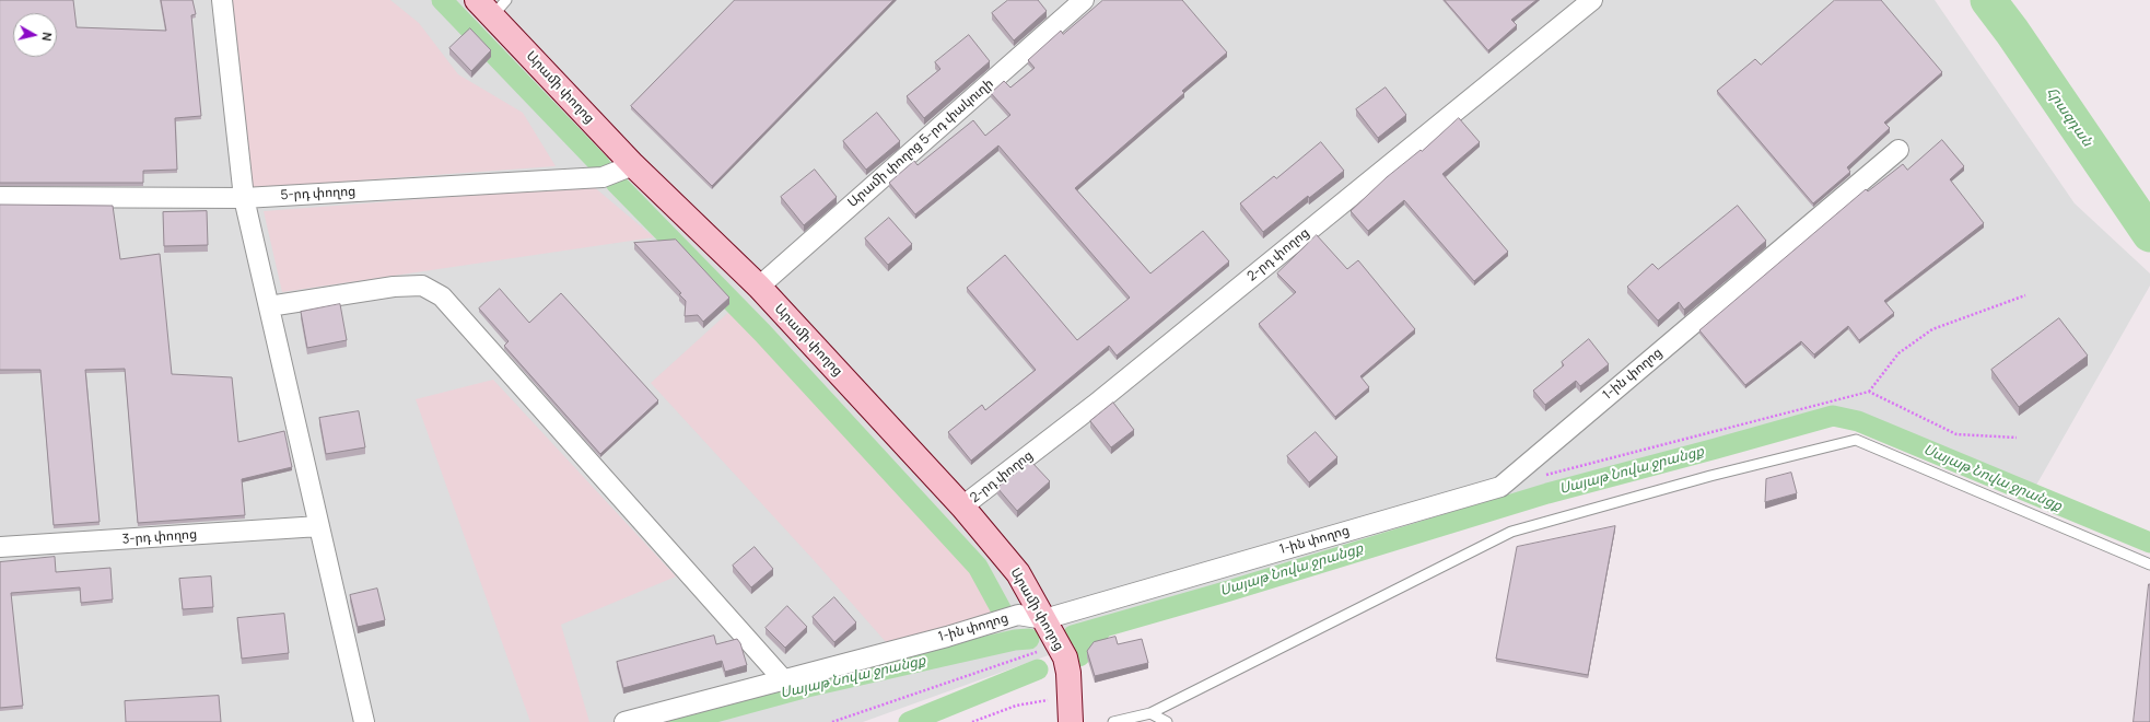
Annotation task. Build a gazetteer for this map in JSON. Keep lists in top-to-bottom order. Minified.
{"streets":{"main road":["Արամի փողոց"],"street":["Արամի փողոց 5-րդ փակուղի","5-րդ փողոց","2-րդ փողոց","1-ին փողոց","3-րդ փողոց"]},"crossings":[["Արամի փողոց","Արամի փողոց 5-րդ փակուղի"],["Արամի փողոց","5-րդ փողոց"],["Արամի փողոց","2-րդ փողոց"],["Արամի փողոց","1-ին փողոց"]],"water":["Հրազդան","Սայաթ Նովա ջրանցք"],"north":"right"}
